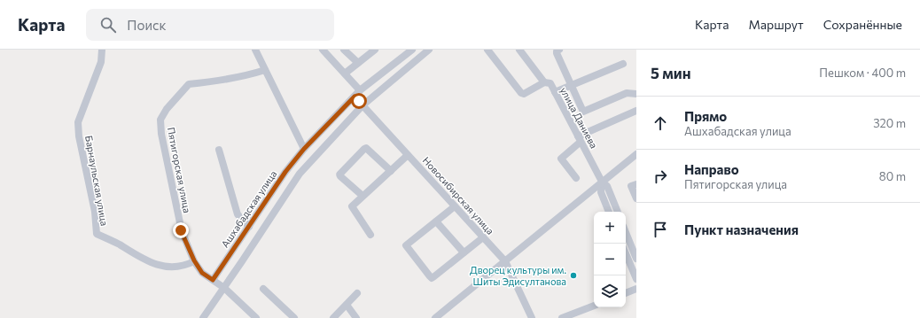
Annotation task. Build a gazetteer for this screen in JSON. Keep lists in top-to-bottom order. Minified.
{"streets":{"street":["улица Даниева","Пятигорская улица","Барнаульская улица","Новосибирская улица","Ашхабадская улица"]},"crossings":[["Пятигорская улица","Барнаульская улица"],["Пятигорская улица","Ашхабадская улица"],["Новосибирская улица","Ашхабадская улица"]],"places":["Дворец культуры им. Шиты Эдисултанова"],"page":{"header":"Карта","search":"Поиск","nav":["Карта","Маршрут","Сохранённые"],"heading":["5 мин","Пешком · 400 m"],"list":[["Прямо","Ашхабадская улица","320 m"],["Направо","Пятигорская улица","80 m"],"Пункт назначения"],"map_buttons":["+","−"]}}
